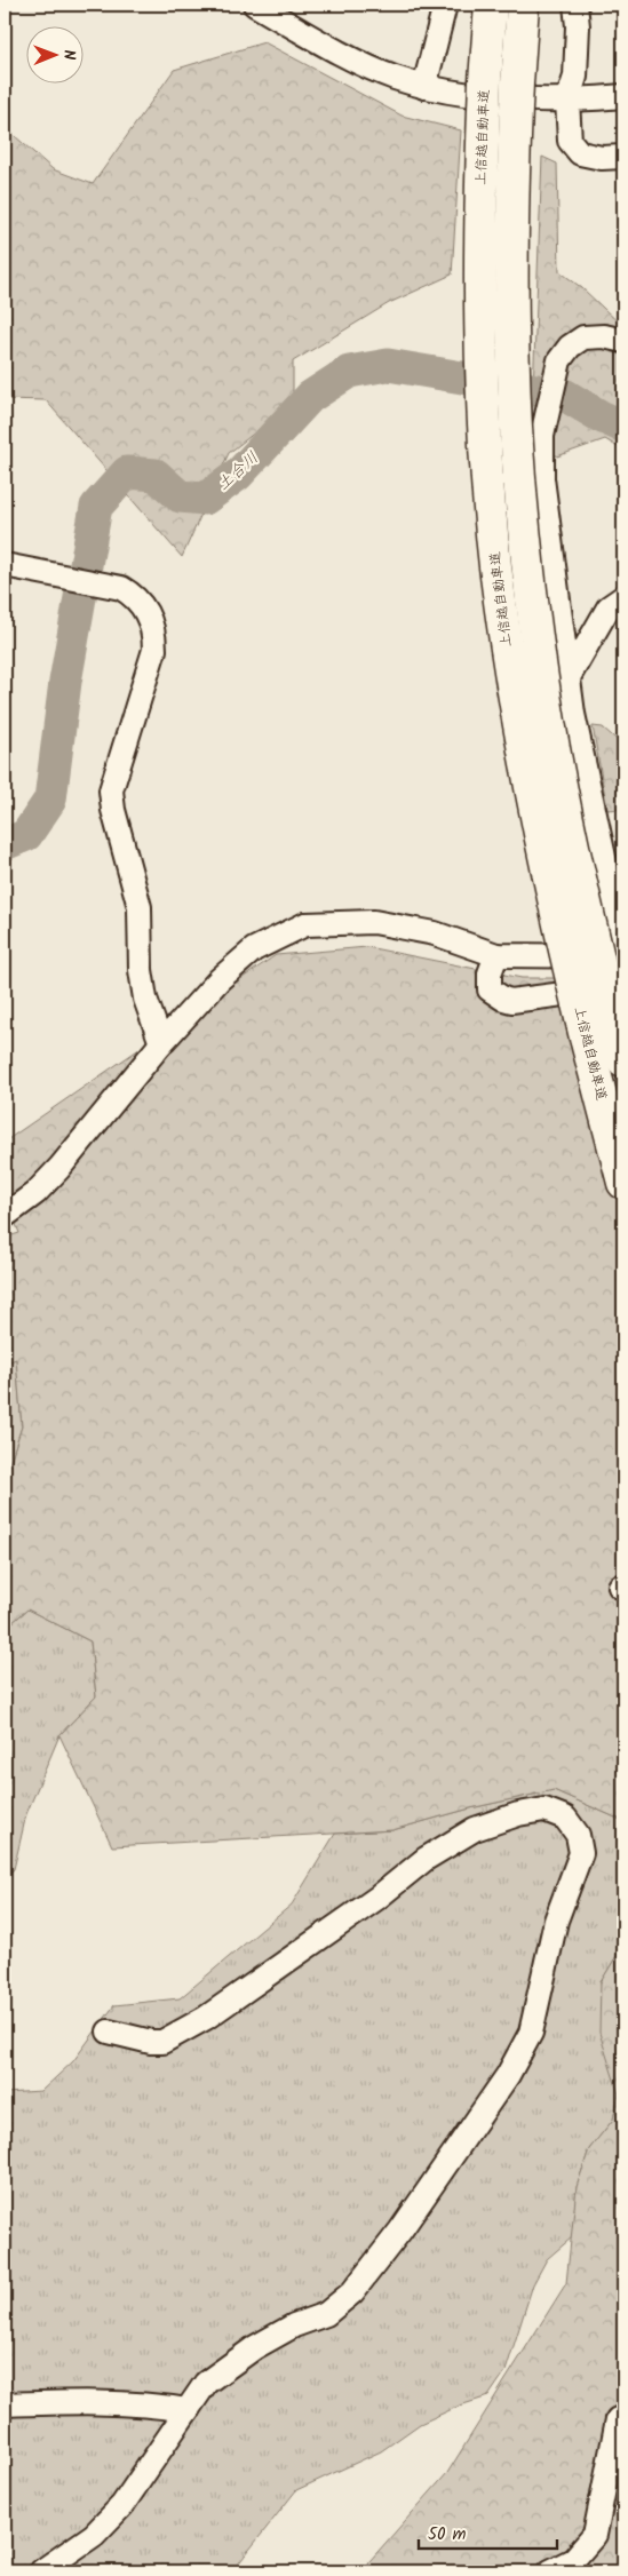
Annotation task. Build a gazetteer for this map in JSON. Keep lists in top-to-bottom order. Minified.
{"streets":{"highway":["上信越自動車道"]},"water":["土合川"],"scale_bar":"50 m","north":"right"}
